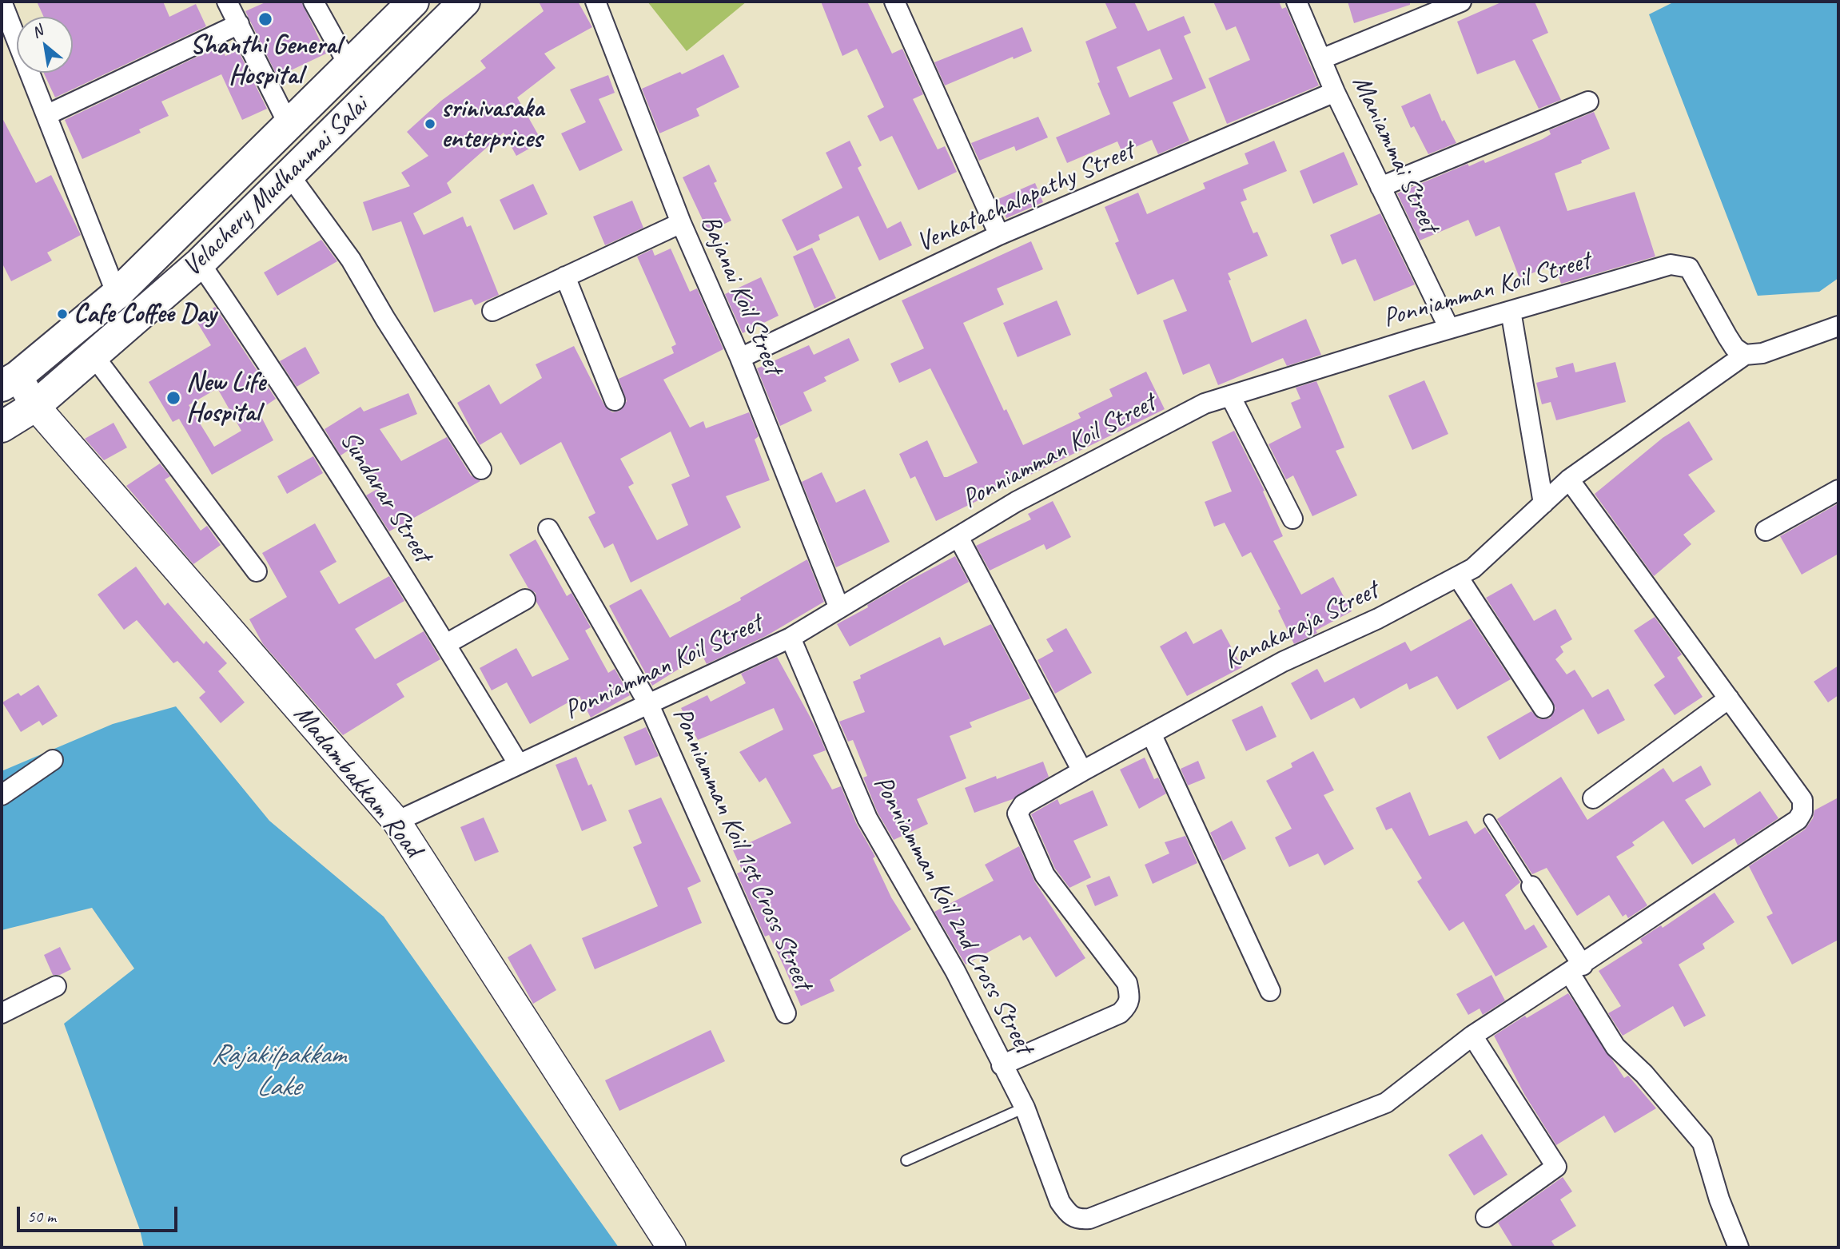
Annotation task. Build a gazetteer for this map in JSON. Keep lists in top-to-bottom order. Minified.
{"streets":{"main road":["Velachery Mudhanmai Salai"],"street":["Maniammai Street","Venkatachalapathy Street","Ponniamman Koil Street","Bajanai Koil Street","Sundarar Street","Kanakaraja Street","Madambakkam Road","Ponniamman Koil 1st Cross Street","Ponniamman Koil 2nd Cross Street"]},"crossings":[["Maniammai Street","Venkatachalapathy Street"],["Maniammai Street","Ponniamman Koil Street"],["Velachery Mudhanmai Salai","Sundarar Street"],["Velachery Mudhanmai Salai","Madambakkam Road"],["Venkatachalapathy Street","Bajanai Koil Street"],["Ponniamman Koil Street","Bajanai Koil Street"],["Ponniamman Koil Street","Sundarar Street"],["Ponniamman Koil Street","Kanakaraja Street"],["Ponniamman Koil Street","Madambakkam Road"],["Ponniamman Koil Street","Ponniamman Koil 1st Cross Street"],["Ponniamman Koil Street","Ponniamman Koil 2nd Cross Street"],["Kanakaraja Street","Ponniamman Koil 2nd Cross Street"]],"water":["Rajakilpakkam Lake"],"places":["Shanthi General Hospital","srinivasaka enterprices","Cafe Coffee Day","New Life Hospital"],"scale_bar":"50 m","north":"top left"}
